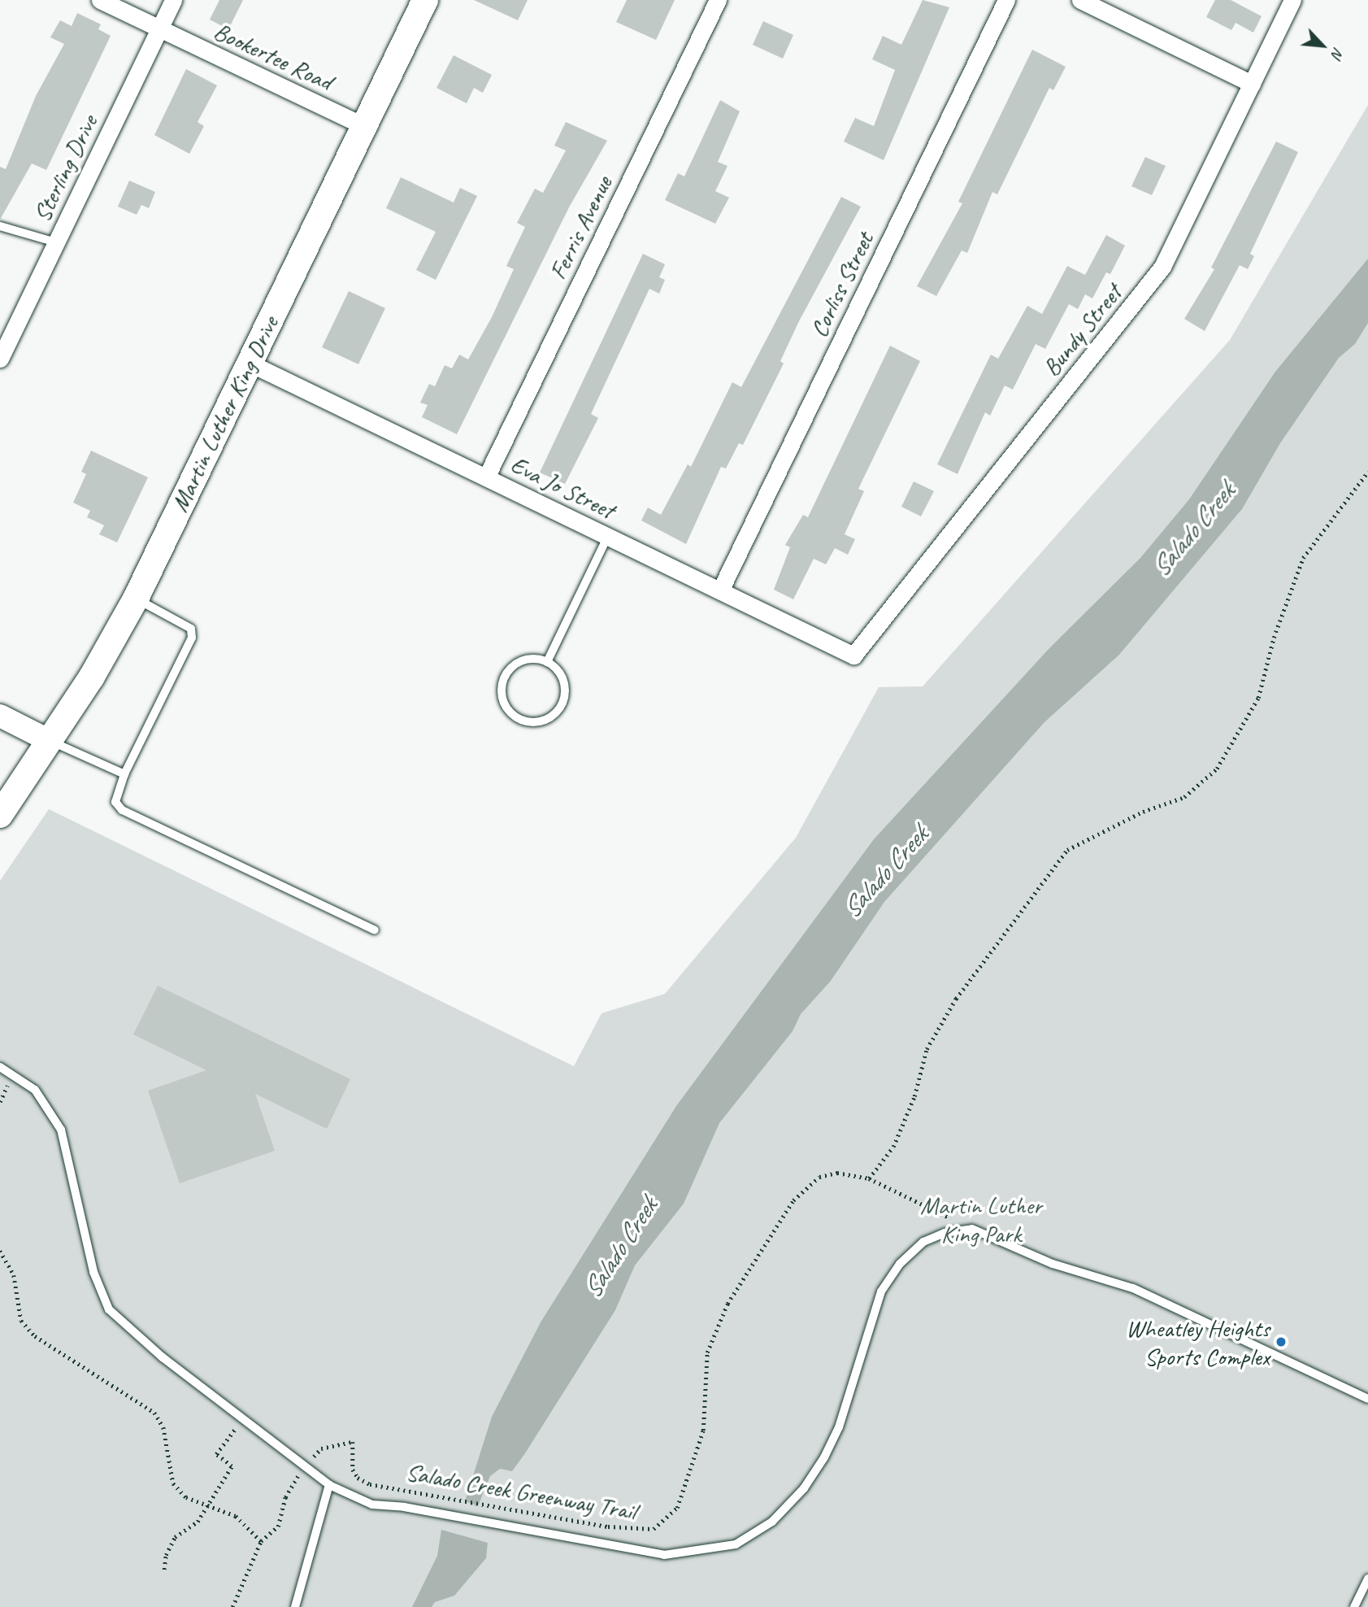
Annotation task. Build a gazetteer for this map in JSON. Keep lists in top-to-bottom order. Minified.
{"streets":{"main road":["Martin Luther King Drive"],"street":["Bookertee Road","Sterling Drive","Ferris Avenue","Corliss Street","Bundy Street","Eva Jo Street"],"path":["Salado Creek Greenway Trail"]},"crossings":[["Bookertee Road","Sterling Drive"],["Bookertee Road","Martin Luther King Drive"],["Ferris Avenue","Eva Jo Street"],["Corliss Street","Eva Jo Street"],["Bundy Street","Eva Jo Street"],["Martin Luther King Drive","Eva Jo Street"]],"water":["Salado Creek"],"parks":["Martin Luther King Park"],"places":["Wheatley Heights Sports Complex"],"north":"bottom right"}
